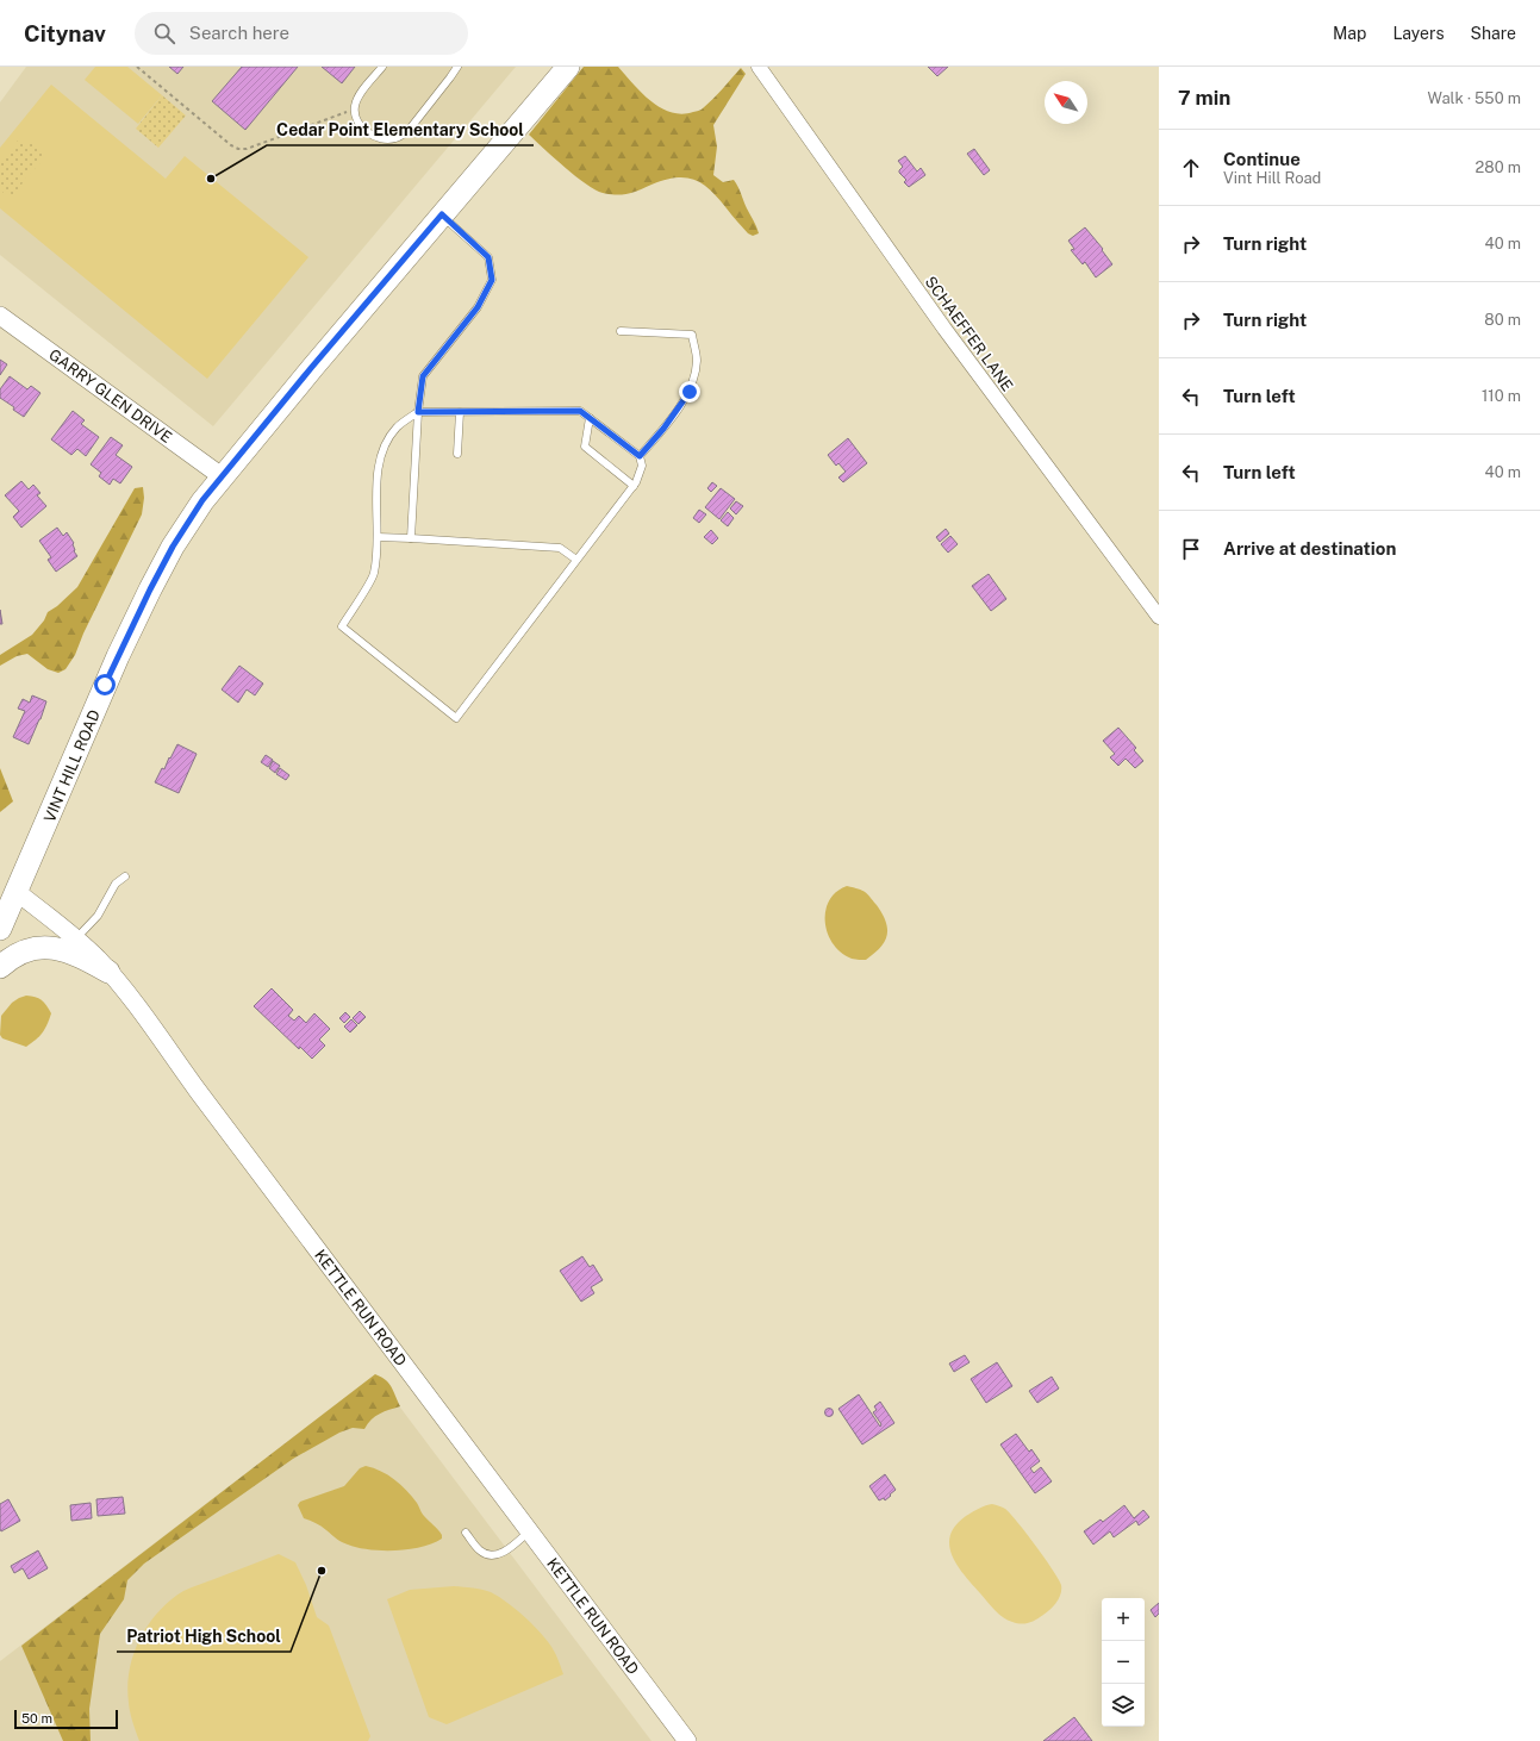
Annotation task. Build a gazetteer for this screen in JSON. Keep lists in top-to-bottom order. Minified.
{"streets":{"main road":["VINT HILL ROAD"],"street":["SCHAEFFER LANE","GARRY GLEN DRIVE","KETTLE RUN ROAD"]},"crossings":[["GARRY GLEN DRIVE","VINT HILL ROAD"],["VINT HILL ROAD","KETTLE RUN ROAD"]],"places":["Cedar Point Elementary School","Patriot High School"],"scale_bar":"50 m","north":"top left","page":{"header":"Citynav","search":"Search here","nav":["Map","Layers","Share"],"heading":["7 min","Walk · 550 m"],"list":[["Continue","Vint Hill Road","280 m"],["Turn right","40 m"],["Turn right","80 m"],["Turn left","110 m"],["Turn left","40 m"],"Arrive at destination"],"map_buttons":["+","−"],"scale":"50 m"}}
